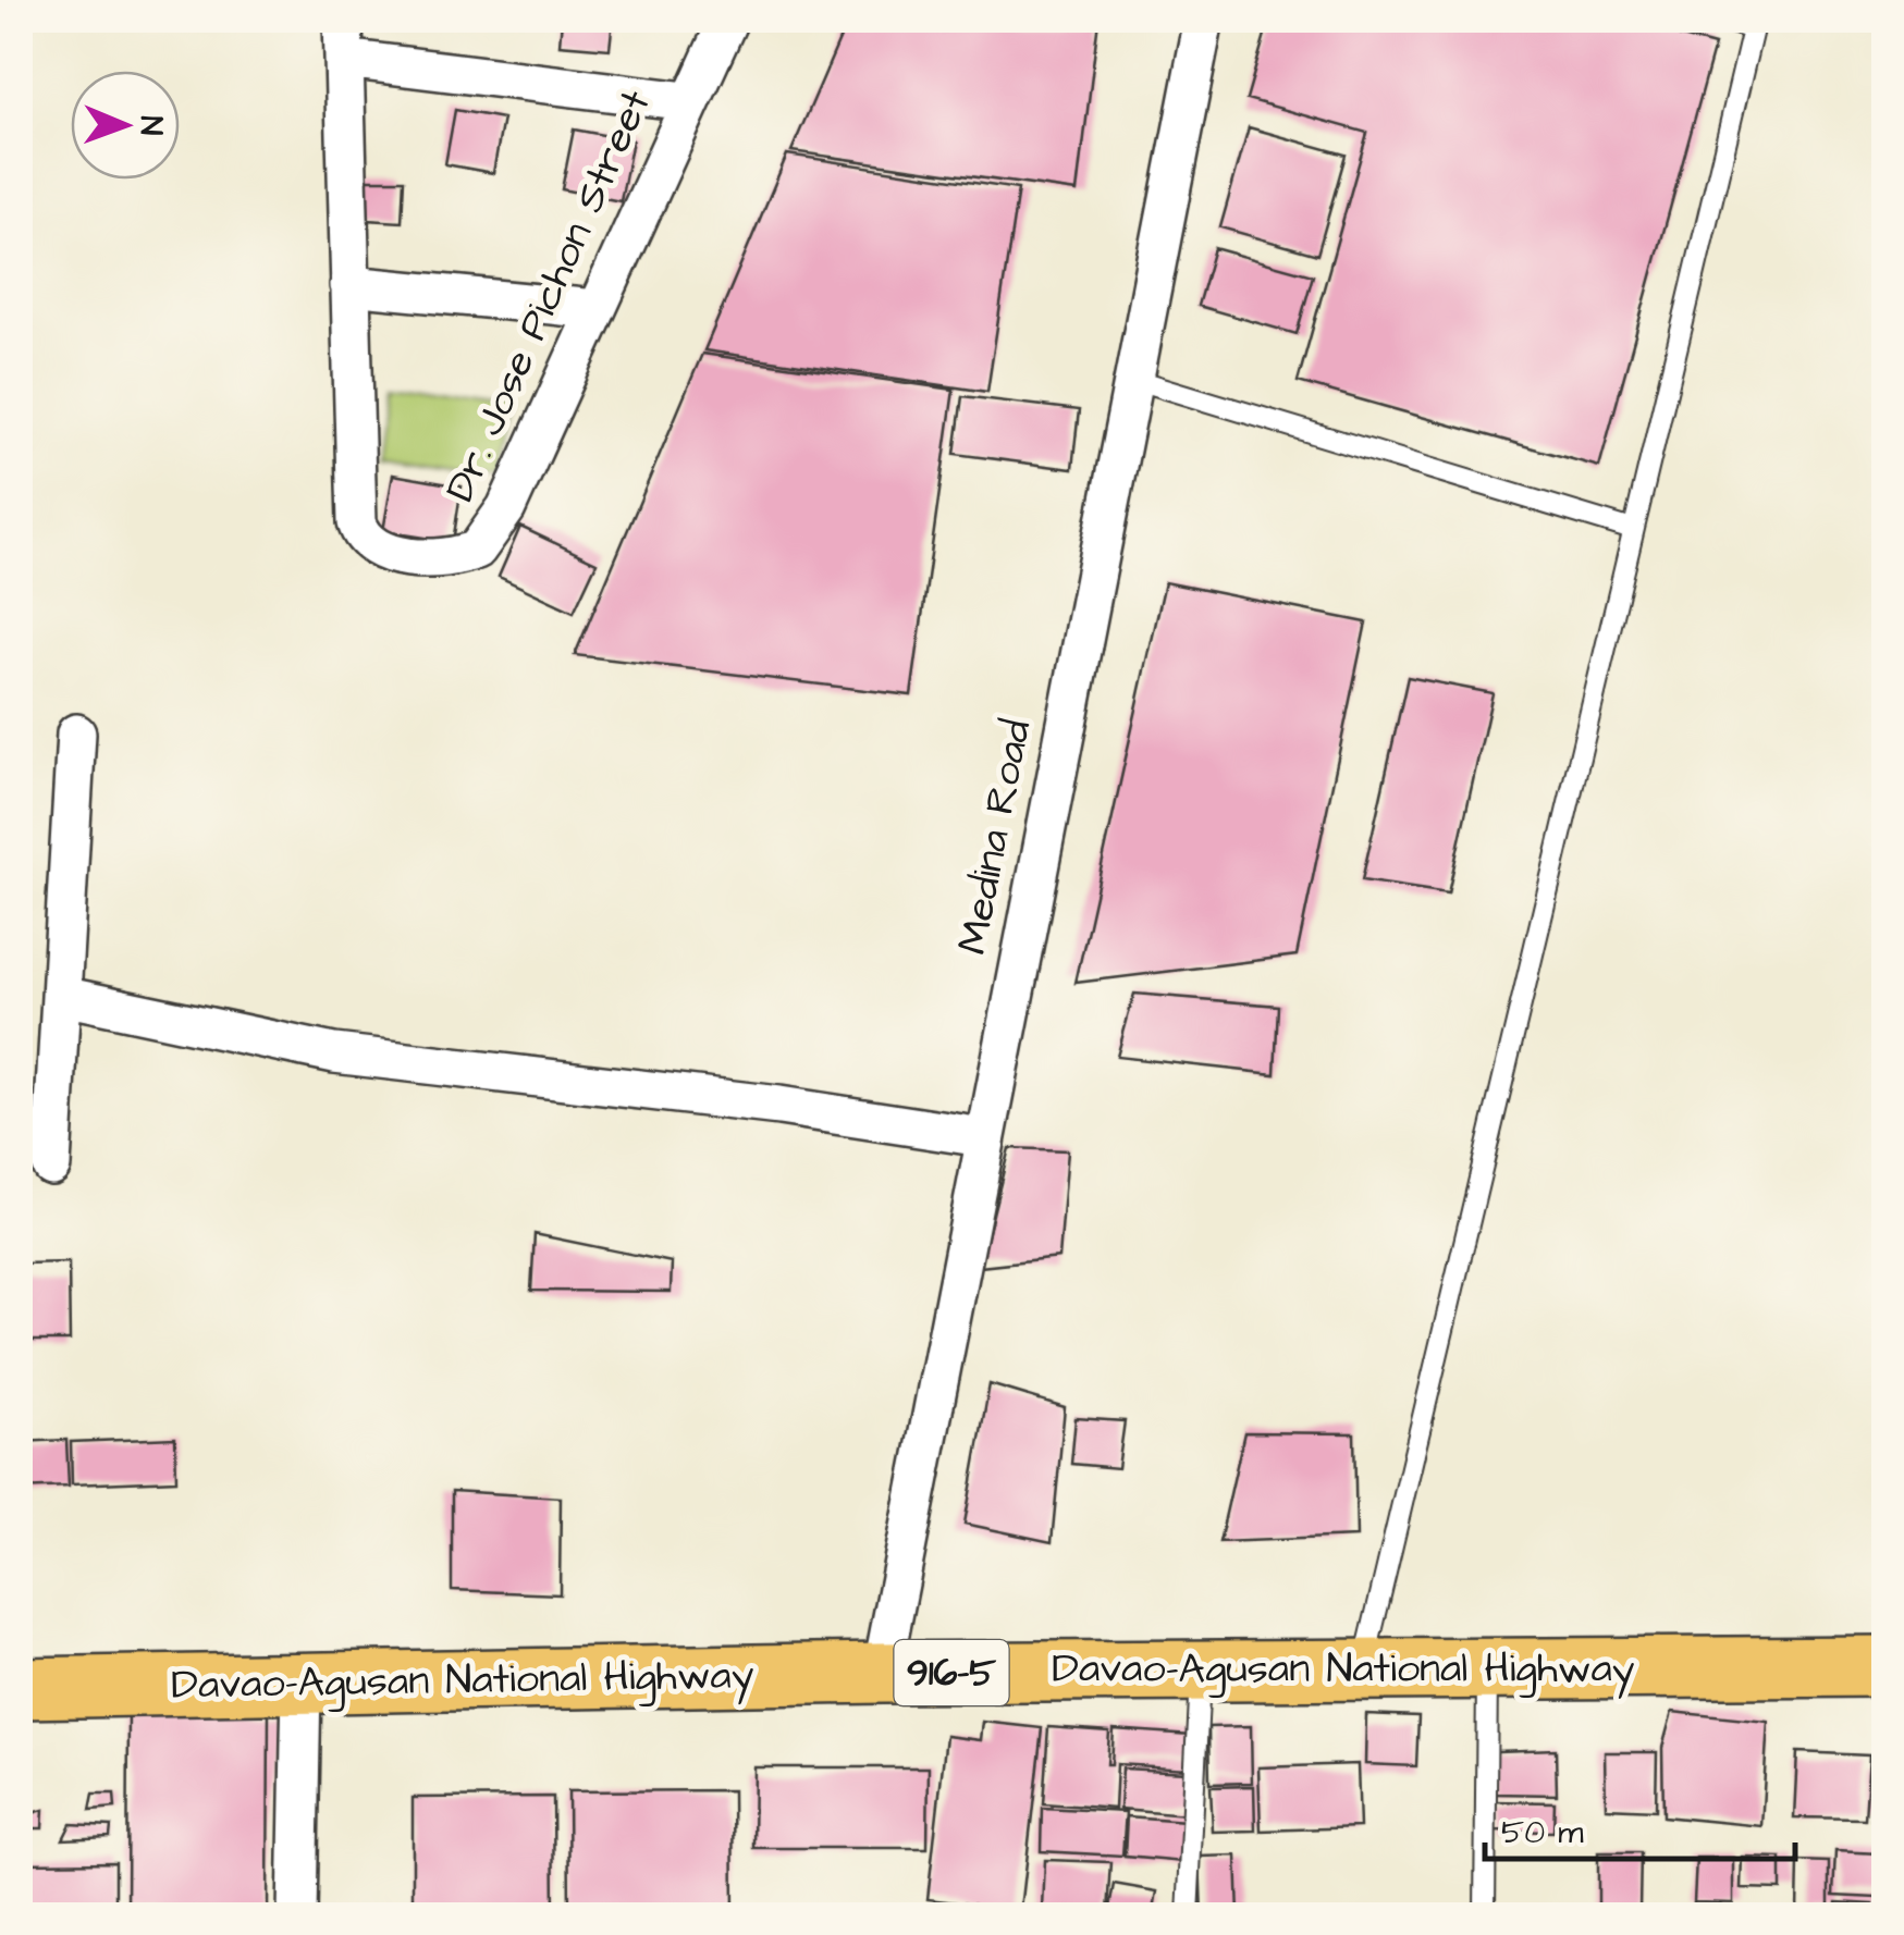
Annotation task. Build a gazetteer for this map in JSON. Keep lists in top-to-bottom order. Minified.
{"streets":{"main road":["Davao-Agusan National Highway","916-5"],"street":["Dr. Jose Pichon Street","Medina Road"]},"crossings":[["Medina Road","Davao-Agusan National Highway"]],"scale_bar":"50 m","north":"right"}
